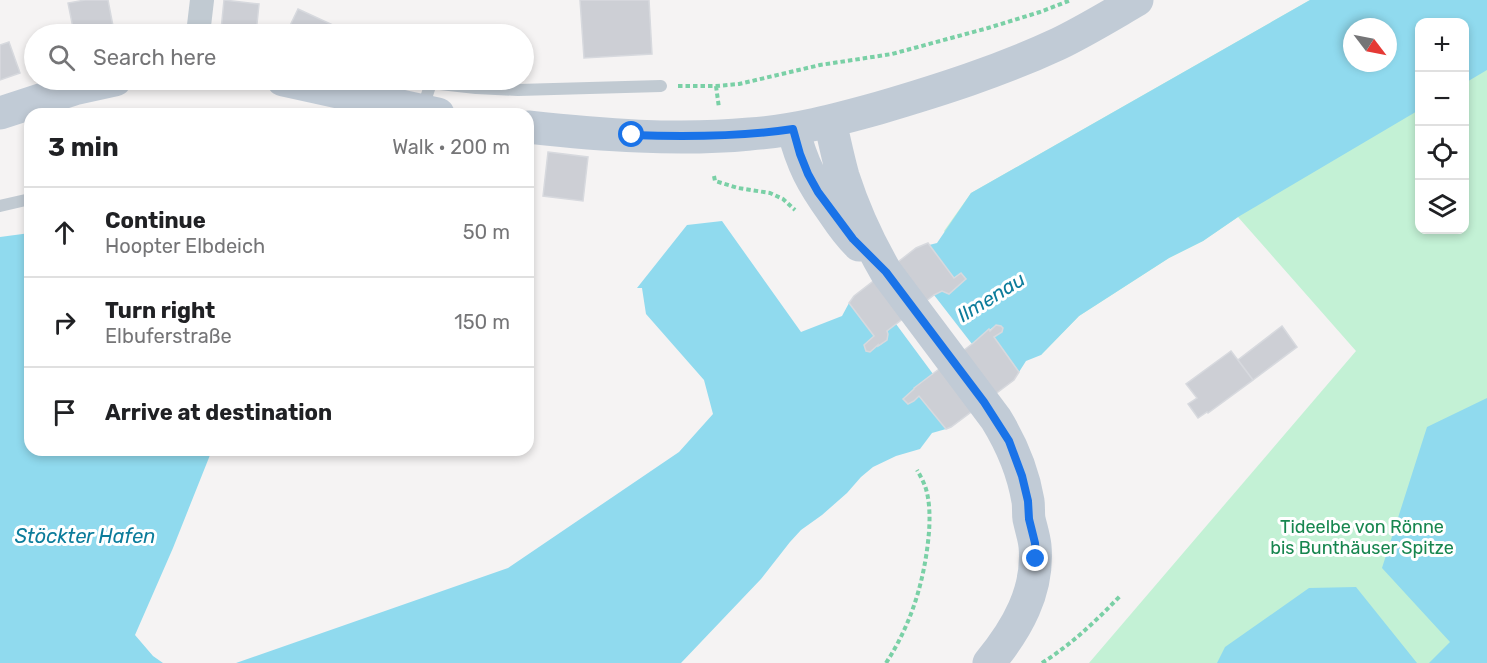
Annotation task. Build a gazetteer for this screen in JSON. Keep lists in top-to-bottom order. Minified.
{"water":["Ilmenau","Stöckter Hafen"],"parks":["Tideelbe von Rönne bis Bunthäuser Spitze"],"north":"bottom right","page":{"map_buttons":["+","−"],"search":"Search here","heading":["3 min","Walk · 200 m"],"list":[["Continue","Hoopter Elbdeich","50 m"],["Turn right","Elbuferstraße","150 m"],"Arrive at destination"]}}
